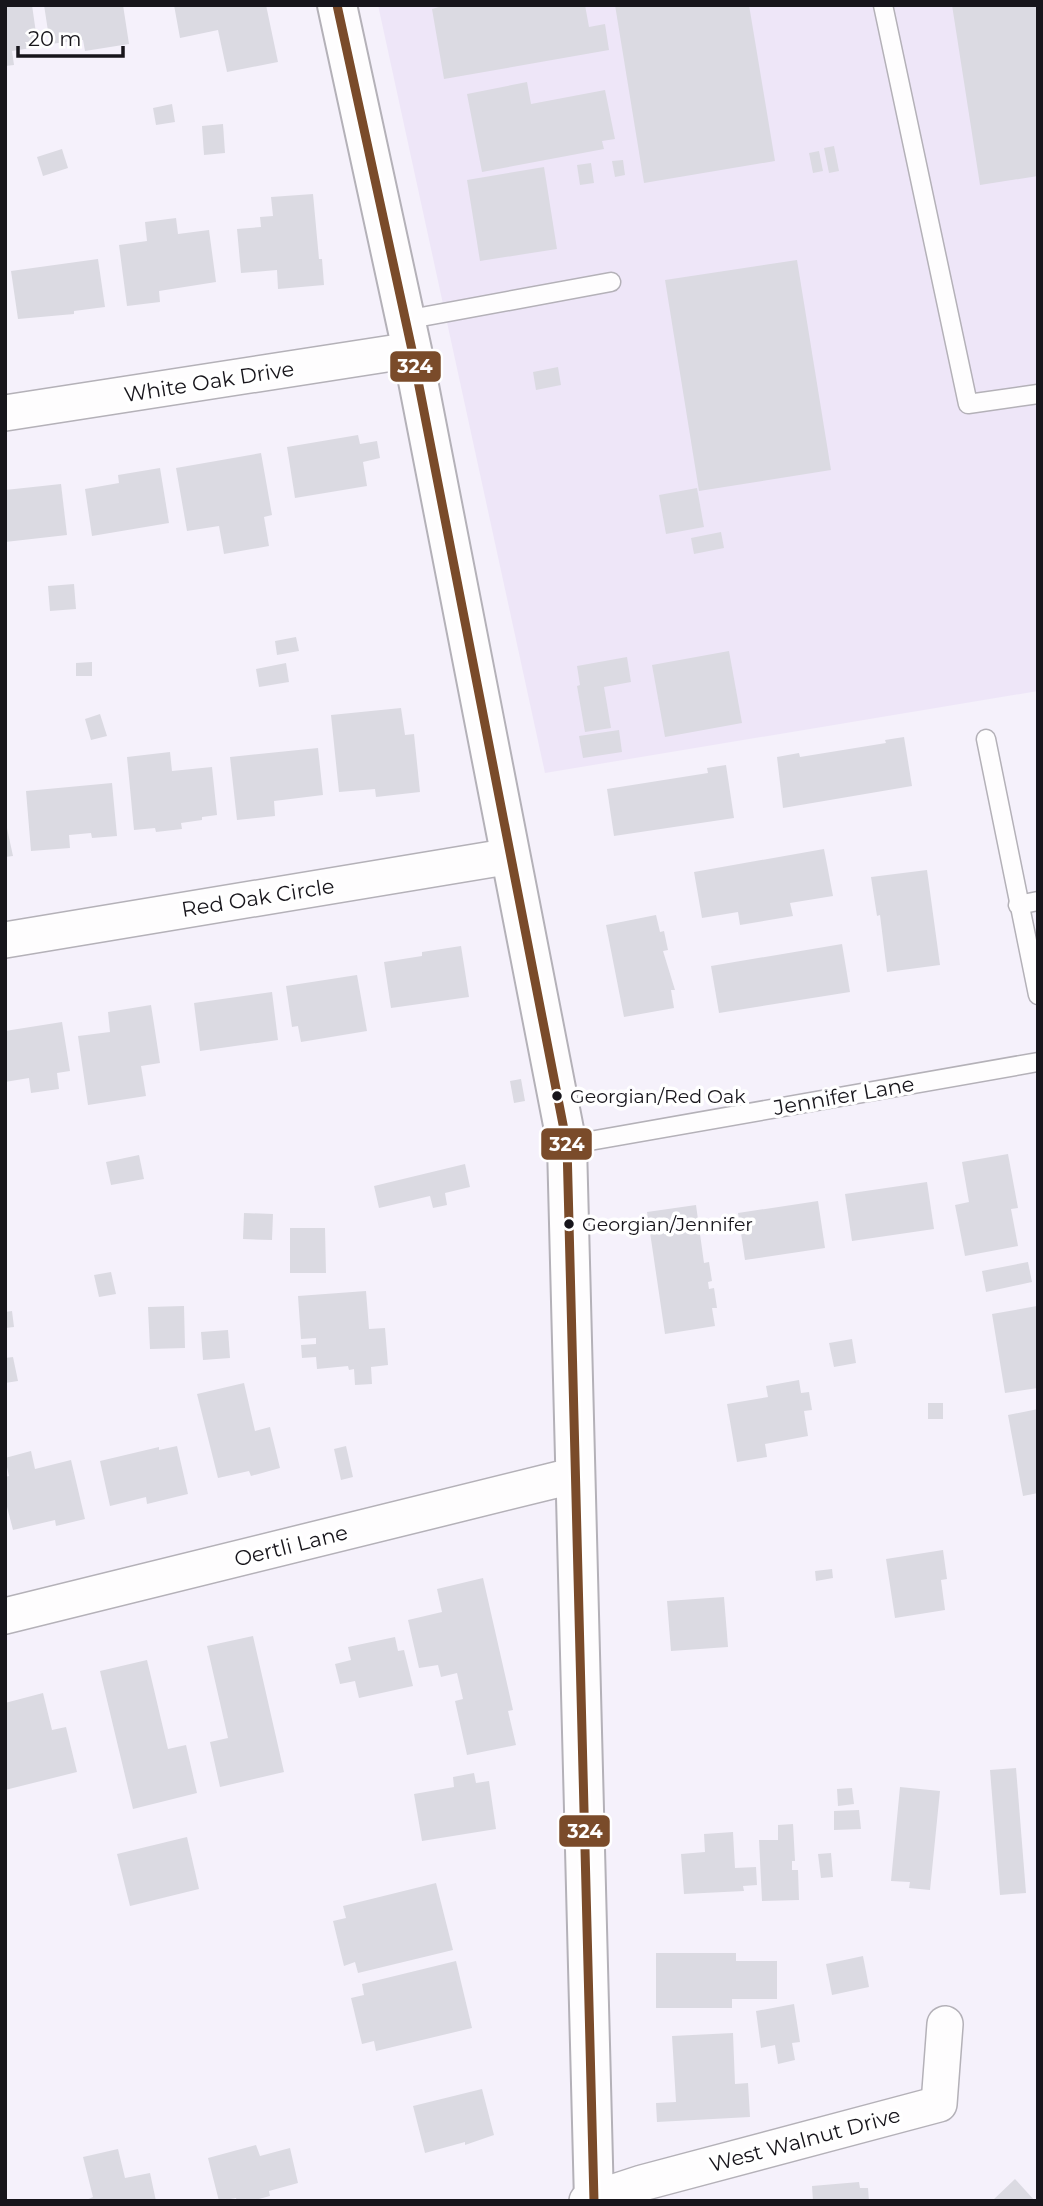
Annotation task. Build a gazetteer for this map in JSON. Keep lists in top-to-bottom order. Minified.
{"streets":{"street":["White Oak Drive","Red Oak Circle","Oertli Lane","West Walnut Drive"],"lane":["Jennifer Lane"]},"places":["Georgian/Red Oak","Georgian/Jennifer"],"lines":["transit line 324"],"scale_bar":"20 m"}
